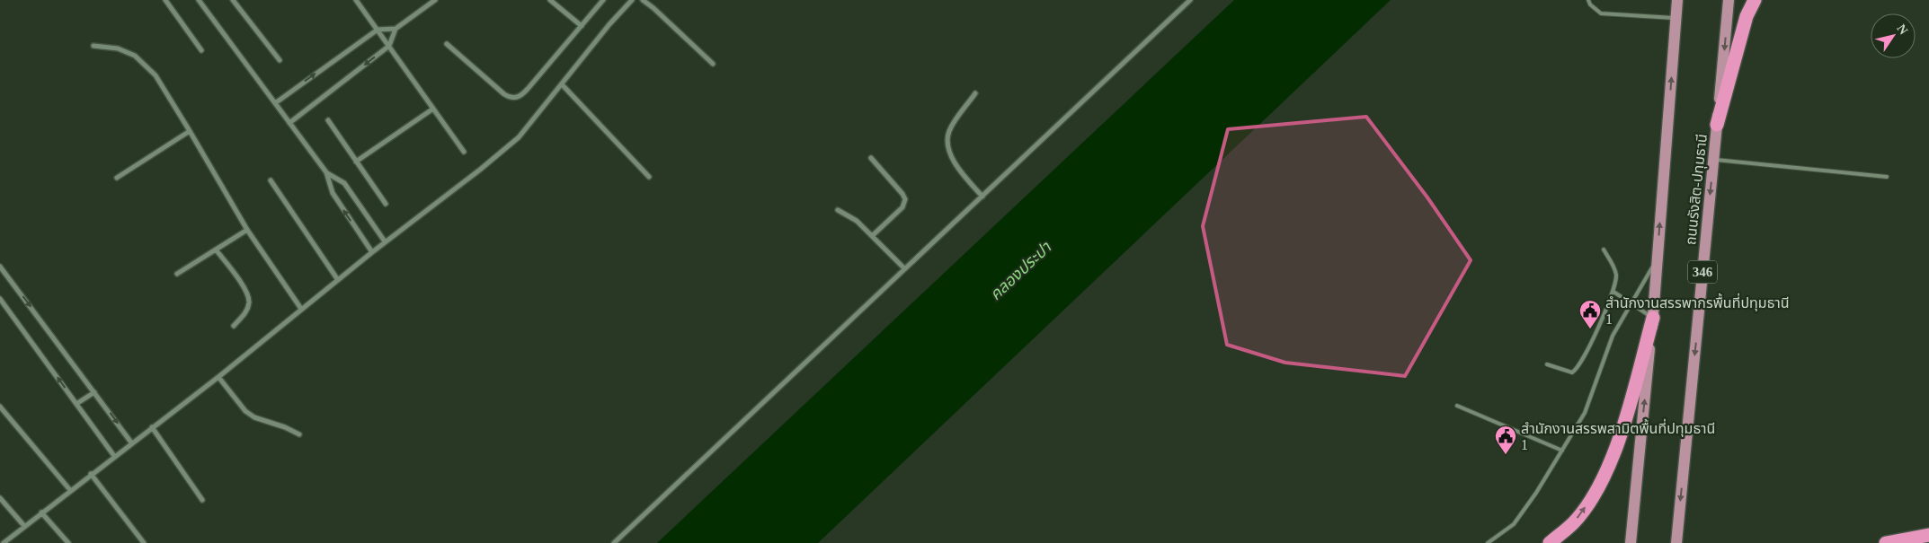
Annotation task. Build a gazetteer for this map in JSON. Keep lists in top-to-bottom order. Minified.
{"streets":{"main road":["ถนนรังสิต-ปทุมธานี","346"]},"water":["คลองประปา"],"places":{"public building":["สำนักงานสรรพากรพื้นที่ปทุมธานี 1","สำนักงานสรรพสามิตพื้นที่ปทุมธานี 1"]},"north":"top right"}
